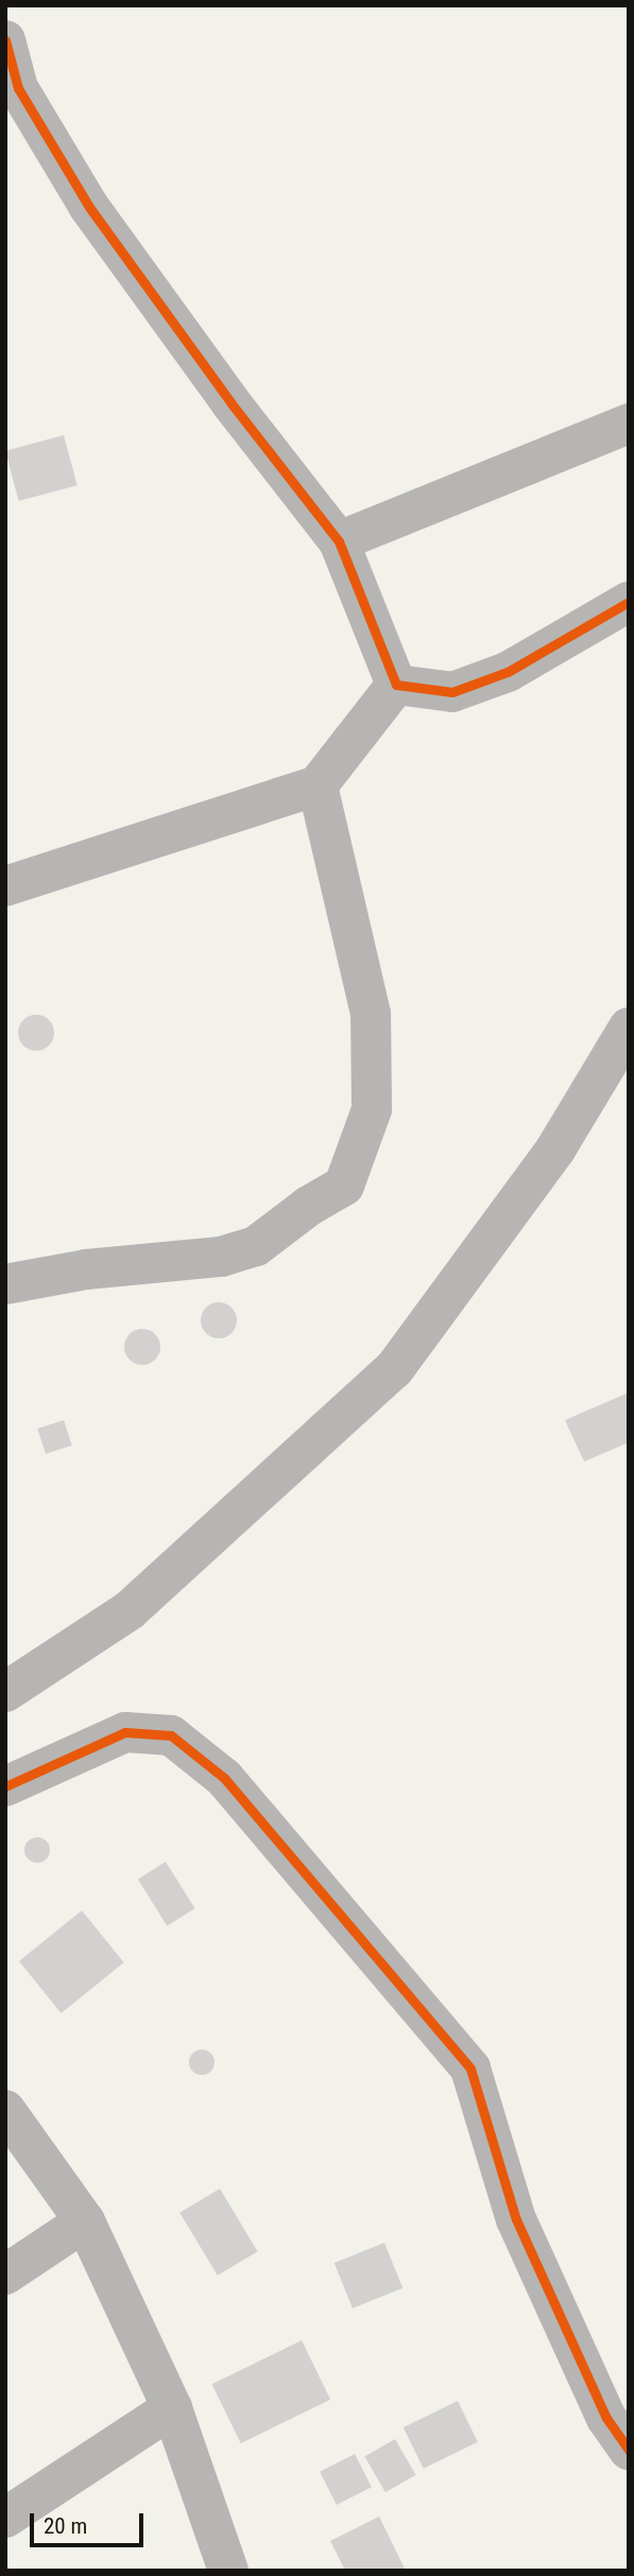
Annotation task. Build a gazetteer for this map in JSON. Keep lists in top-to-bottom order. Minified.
{"scale_bar":"20 m"}
